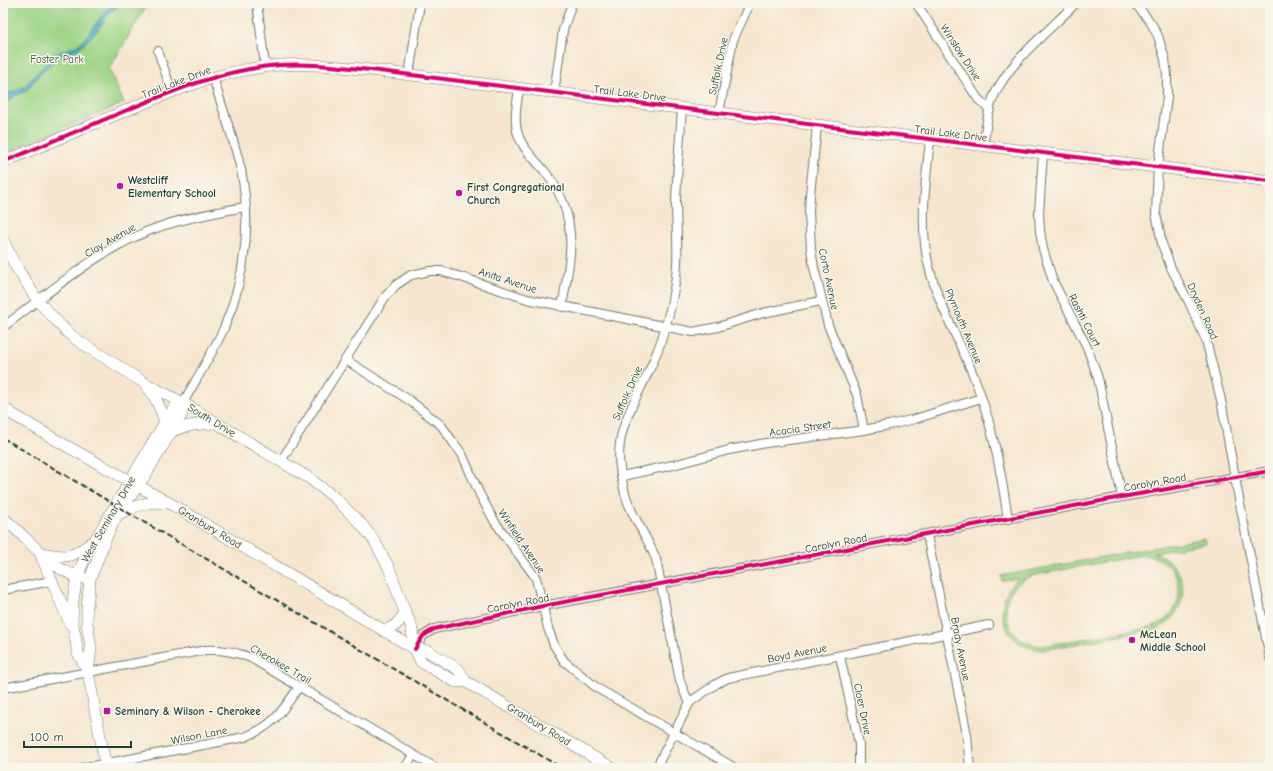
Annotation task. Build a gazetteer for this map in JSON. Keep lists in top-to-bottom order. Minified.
{"streets":{"street":["Winslow Drive","Suffolk Drive","Trail Lake Drive","Clay Avenue","Corto Avenue","Anita Avenue","Dryden Road","Rashti Court","Plymouth Avenue","South Drive","Acacia Street","Carolyn Road","West Seminary Drive","Granbury Road","Winfield Avenue","Brady Avenue","Boyd Avenue","Cherokee Trail","Cloer Drive","Wilson Lane"]},"crossings":[["Suffolk Drive","Trail Lake Drive"],["Suffolk Drive","Anita Avenue"],["Suffolk Drive","Acacia Street"],["Suffolk Drive","Carolyn Road"],["Suffolk Drive","Boyd Avenue"],["Trail Lake Drive","Corto Avenue"],["Trail Lake Drive","Dryden Road"],["Trail Lake Drive","Rashti Court"],["Trail Lake Drive","Plymouth Avenue"],["Trail Lake Drive","West Seminary Drive"],["Clay Avenue","South Drive"],["Clay Avenue","West Seminary Drive"],["Corto Avenue","Anita Avenue"],["Corto Avenue","Acacia Street"],["Anita Avenue","South Drive"],["Anita Avenue","Winfield Avenue"],["Dryden Road","Carolyn Road"],["Rashti Court","Carolyn Road"],["Plymouth Avenue","Acacia Street"],["Plymouth Avenue","Carolyn Road"],["South Drive","Carolyn Road"],["South Drive","West Seminary Drive"],["South Drive","Granbury Road"],["Carolyn Road","Granbury Road"],["Carolyn Road","Winfield Avenue"],["Carolyn Road","Brady Avenue"],["West Seminary Drive","Granbury Road"],["West Seminary Drive","Cherokee Trail"],["West Seminary Drive","Wilson Lane"],["Winfield Avenue","Boyd Avenue"],["Brady Avenue","Boyd Avenue"],["Boyd Avenue","Cloer Drive"],["Cherokee Trail","Wilson Lane"]],"parks":["Foster Park"],"places":{"other":["Westcliff Elementary School","First Congregational Church","McLean Middle School"],"transit":["Seminary & Wilson - Cherokee"]},"scale_bar":"100 m"}
